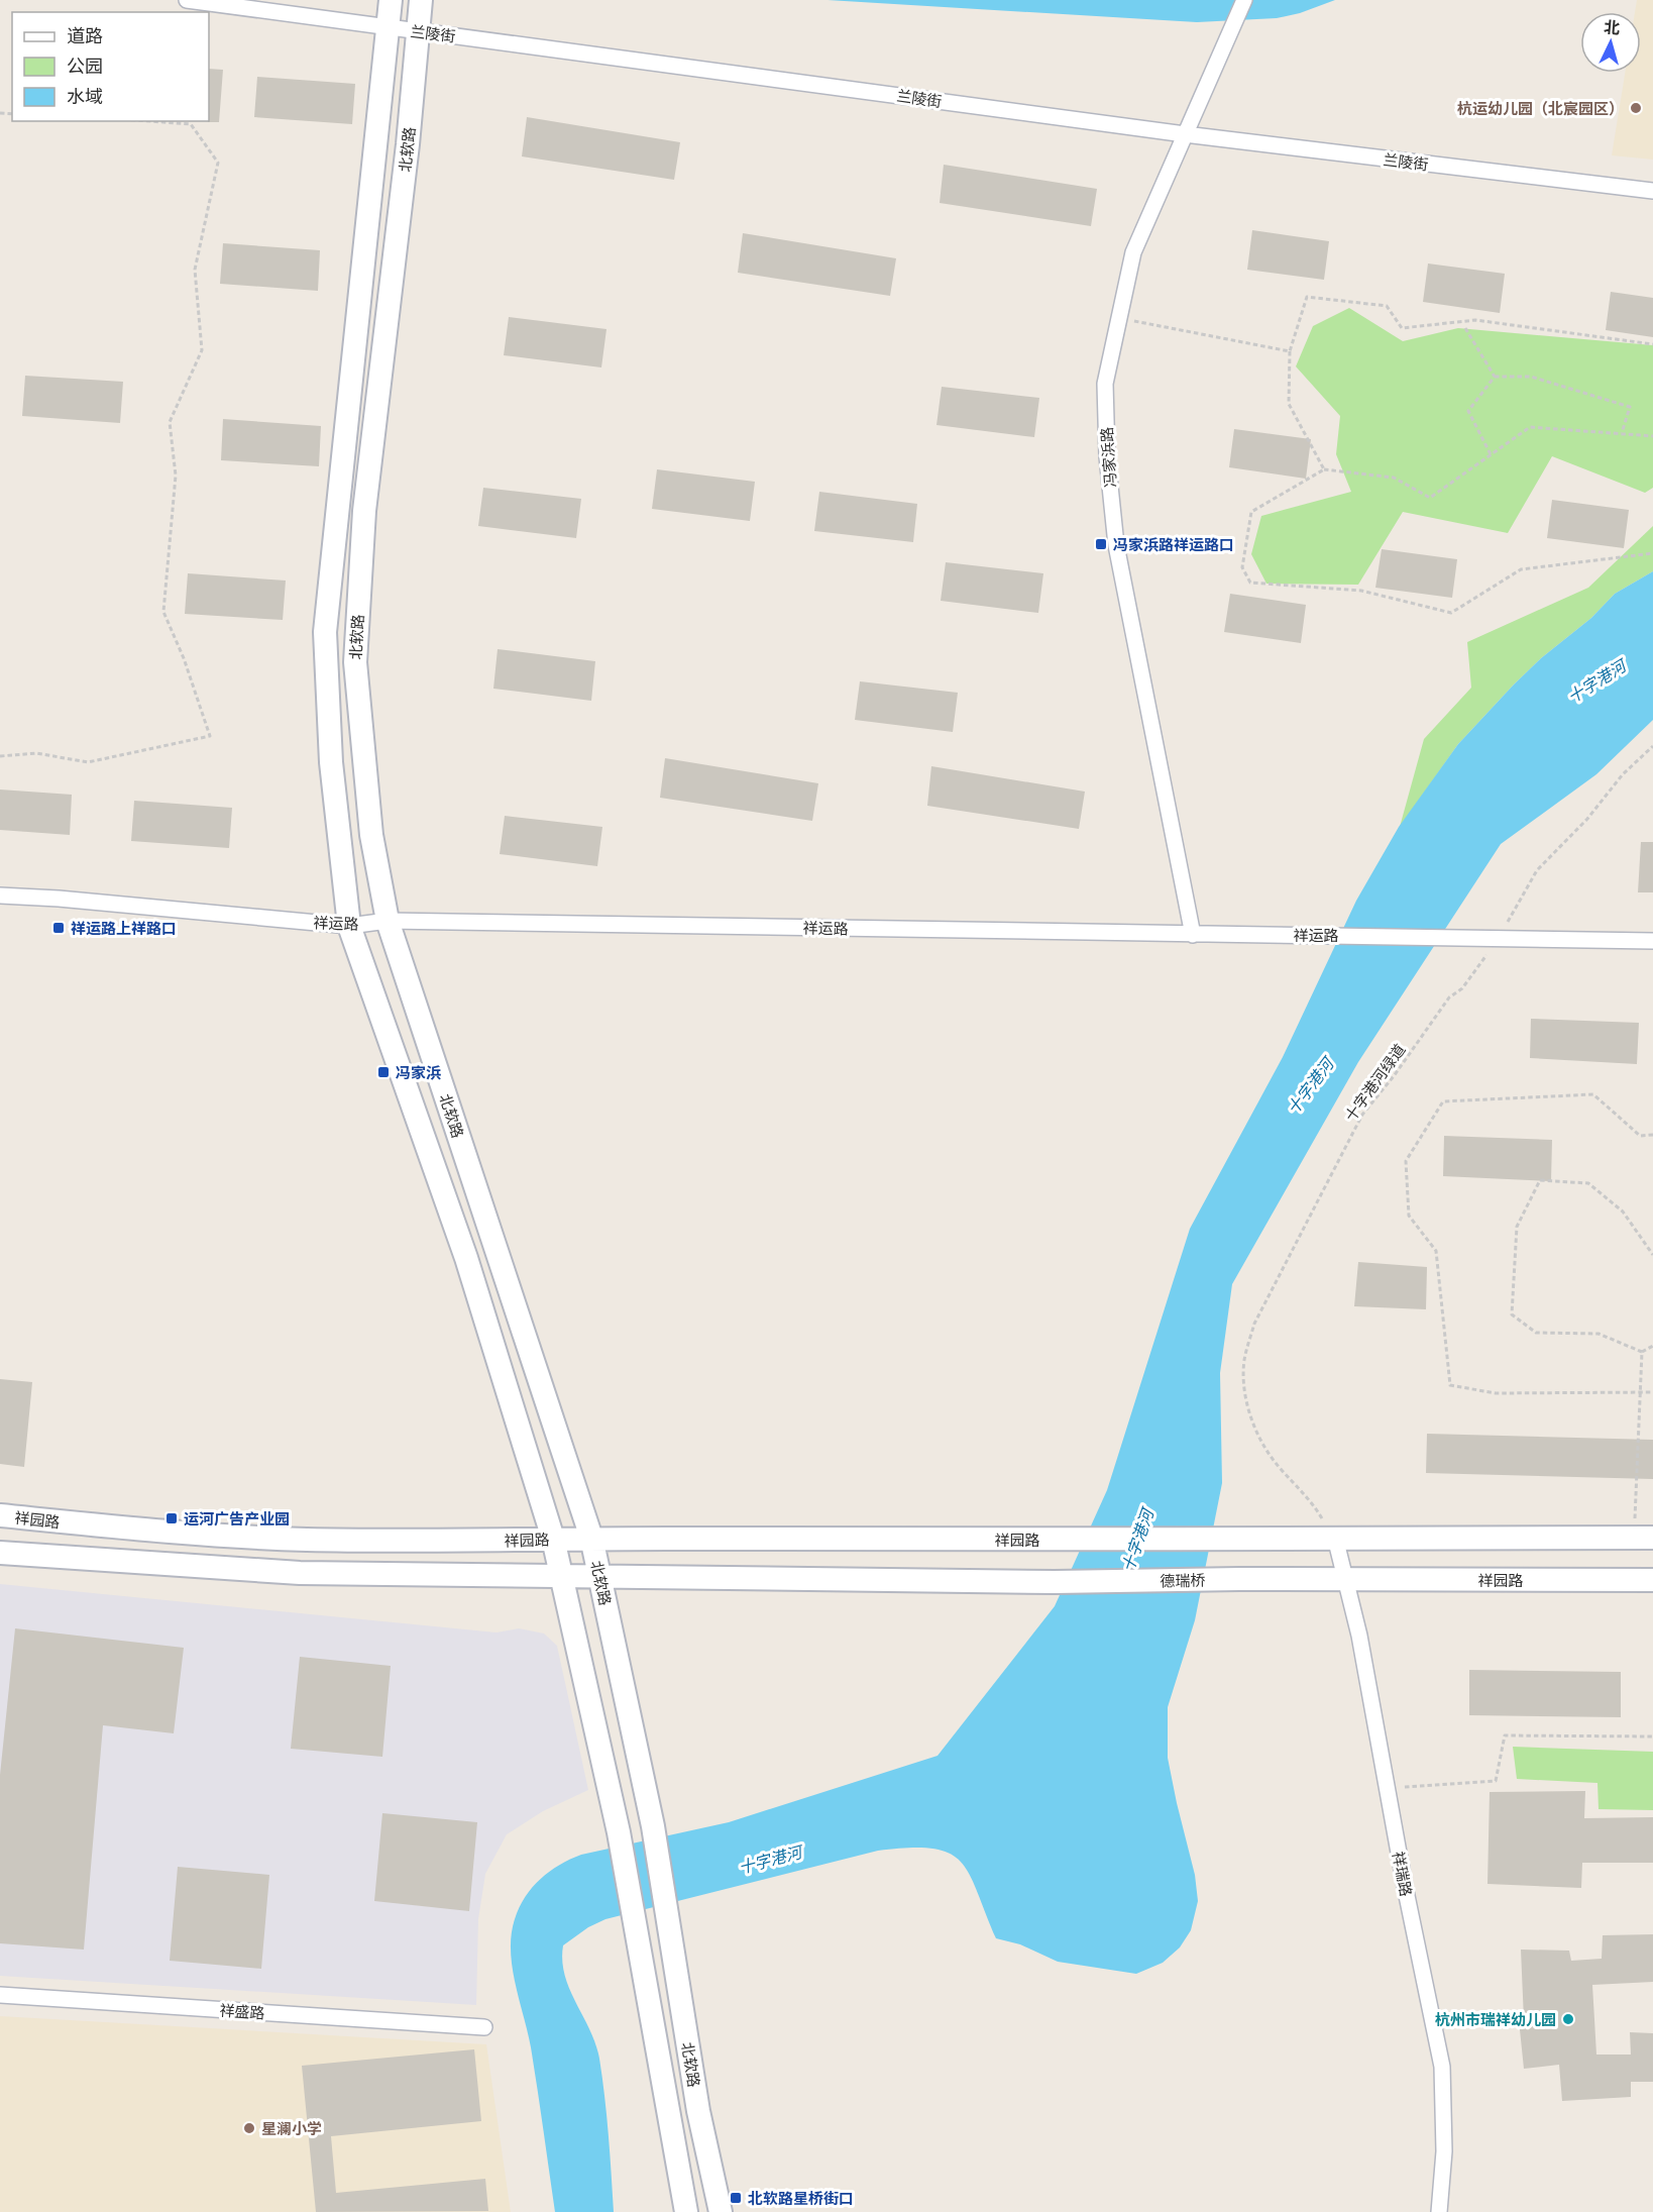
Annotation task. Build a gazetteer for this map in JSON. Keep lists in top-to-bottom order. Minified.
{"streets":{"street":["兰陵街","北软路","冯家浜路","祥运路","祥园路","德瑞桥","祥瑞路","祥盛路"],"path":["十字港河绿道"]},"crossings":[["兰陵街","北软路"],["兰陵街","冯家浜路"],["北软路","祥运路"],["北软路","祥园路"],["北软路","德瑞桥"],["冯家浜路","祥运路"],["祥运路","十字港河绿道"],["十字港河绿道","祥园路"],["十字港河绿道","祥瑞路"],["祥园路","德瑞桥"],["祥园路","祥瑞路"]],"water":["十字港河"],"places":{"other":["杭运幼儿园（北宸园区）","杭州市瑞祥幼儿园","星澜小学"],"transit":["冯家浜路祥运路口","祥运路上祥路口","冯家浜","运河广告产业园","北软路星桥街口"]},"legend":["道路","公园","水域"],"north":"top"}
